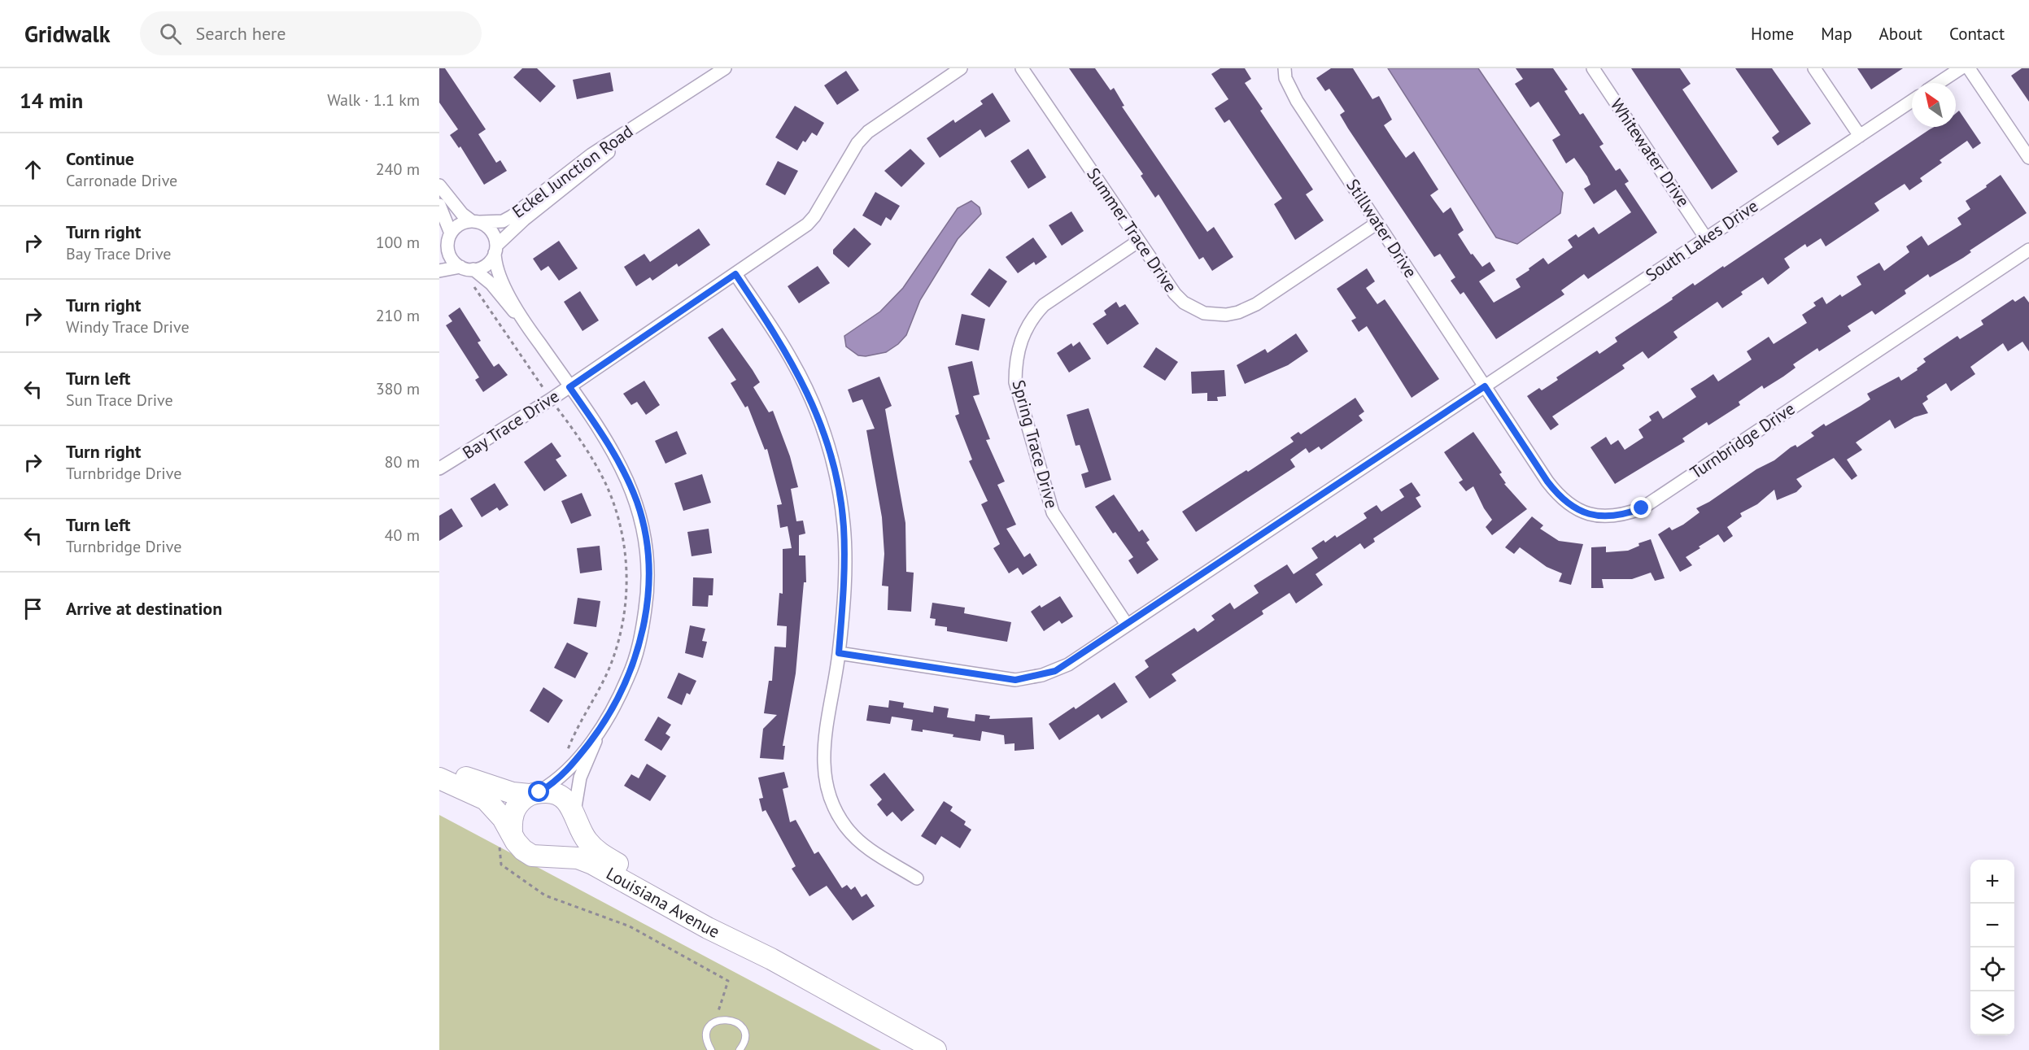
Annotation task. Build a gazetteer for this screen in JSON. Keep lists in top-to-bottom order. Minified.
{"streets":{"main road":["Louisiana Avenue"],"street":["Whitewater Drive","Eckel Junction Road","Stillwater Drive","Summer Trace Drive","South Lakes Drive","Bay Trace Drive","Turnbridge Drive","Spring Trace Drive"]},"crossings":[["Whitewater Drive","South Lakes Drive"],["Stillwater Drive","Summer Trace Drive"],["Stillwater Drive","South Lakes Drive"],["Stillwater Drive","Turnbridge Drive"],["Summer Trace Drive","Spring Trace Drive"],["South Lakes Drive","Turnbridge Drive"],["South Lakes Drive","Spring Trace Drive"]],"north":"top left","page":{"header":"Gridwalk","search":"Search here","nav":["Home","Map","About","Contact"],"heading":["14 min","Walk · 1.1 km"],"list":[["Continue","Carronade Drive","240 m"],["Turn right","Bay Trace Drive","100 m"],["Turn right","Windy Trace Drive","210 m"],["Turn left","Sun Trace Drive","380 m"],["Turn right","Turnbridge Drive","80 m"],["Turn left","Turnbridge Drive","40 m"],"Arrive at destination"],"map_buttons":["+","−"]}}
